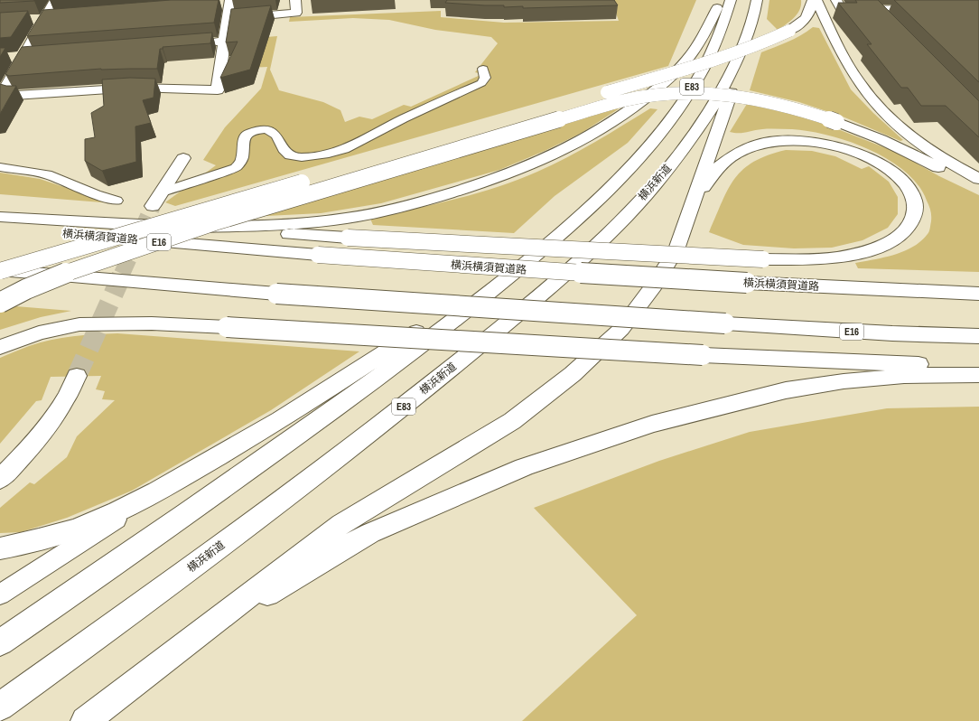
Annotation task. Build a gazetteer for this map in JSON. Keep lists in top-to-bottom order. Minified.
{"streets":{"main road":["E83","横浜新道","横浜横須賀道路","E16"]}}
